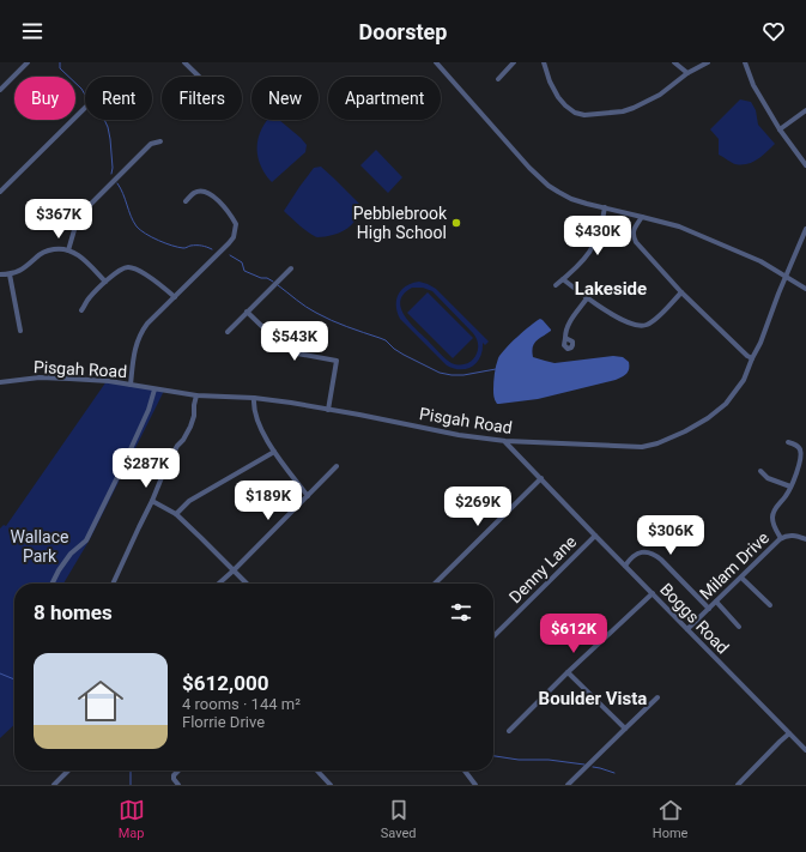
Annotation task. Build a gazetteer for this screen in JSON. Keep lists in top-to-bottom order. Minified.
{"streets":{"street":["Pisgah Road","Milam Drive","Denny Lane","Boggs Road"]},"crossings":[["Pisgah Road","Boggs Road"],["Milam Drive","Boggs Road"],["Denny Lane","Boggs Road"]],"districts":["Lakeside","Boulder Vista"],"parks":["Wallace Park"],"places":["Pebblebrook High School"],"page":{"header":"Doorstep","chip":["Buy","Rent","Filters","New","Apartment"],"price":["$367K","$430K","$543K","$287K","$189K","$269K","$306K","$612K"],"heading":"8 homes","list":[{"name":"$612,000","note":"4 rooms · 144 m² · Florrie Drive"}],"tabs":["Map","Saved","Home"]}}
